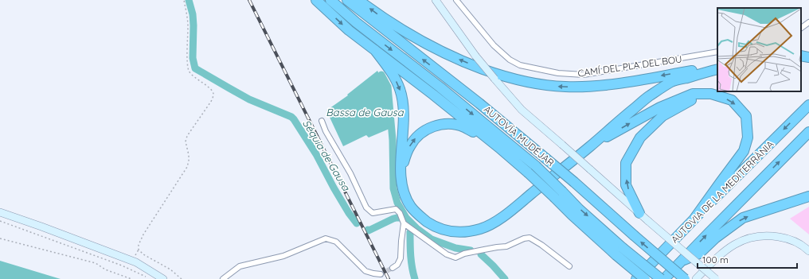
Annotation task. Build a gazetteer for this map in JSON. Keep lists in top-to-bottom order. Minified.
{"streets":{"highway":["AUTOVÍA MUDÉJAR","AUTOVIA DE LA MEDITERRÀNIA"],"street":["CAMÍ DEL PLA DEL BOU"]},"water":["Bassa de Gausa","Séquia de Gausa"],"scale_bar":"100 m"}
